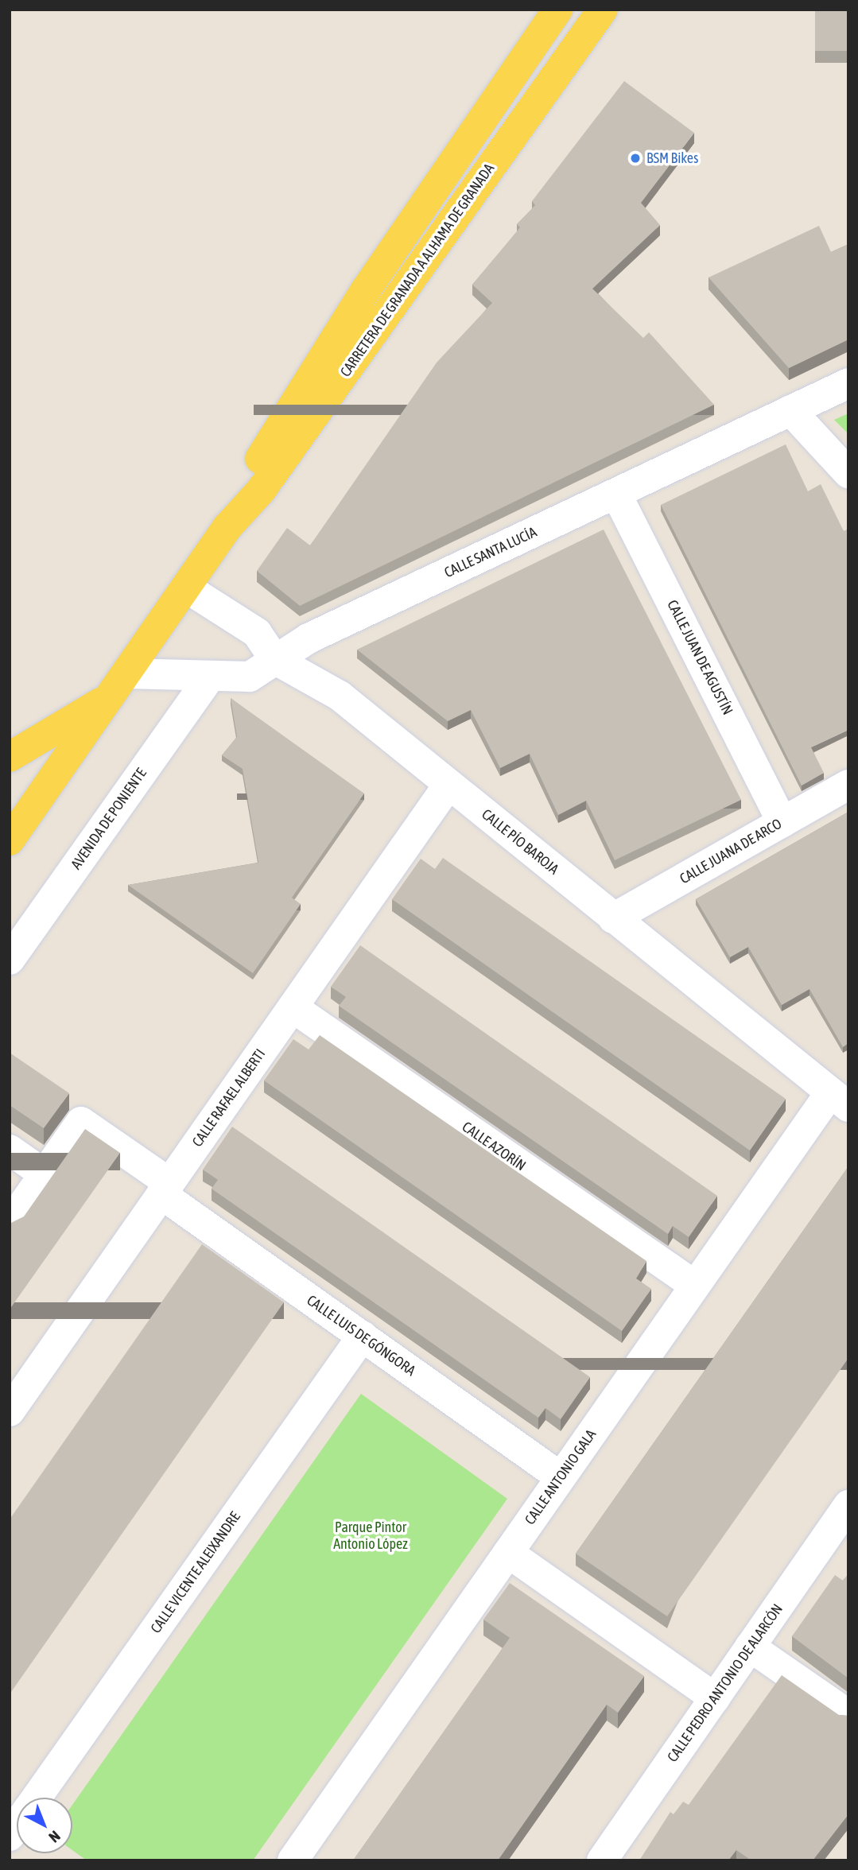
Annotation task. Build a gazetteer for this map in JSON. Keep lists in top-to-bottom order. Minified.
{"streets":{"main road":["CARRETERA DE GRANADA A ALHAMA DE GRANADA"],"street":["CALLE SANTA LUCÍA","CALLE JUAN DE AGUSTÍN","AVENIDA DE PONIENTE","CALLE PÍO BAROJA","CALLE JUANA DE ARCO","CALLE RAFAEL ALBERTI","CALLE AZORÍN","CALLE LUIS DE GÓNGORA","CALLE ANTONIO GALA","CALLE VICENTE ALEIXANDRE","CALLE PEDRO ANTONIO DE ALARCÓN"]},"crossings":[["CARRETERA DE GRANADA A ALHAMA DE GRANADA","CALLE SANTA LUCÍA"],["CARRETERA DE GRANADA A ALHAMA DE GRANADA","CALLE PÍO BAROJA"],["CALLE SANTA LUCÍA","CALLE JUAN DE AGUSTÍN"],["CALLE SANTA LUCÍA","AVENIDA DE PONIENTE"],["CALLE SANTA LUCÍA","CALLE PÍO BAROJA"],["CALLE JUAN DE AGUSTÍN","CALLE JUANA DE ARCO"],["CALLE PÍO BAROJA","CALLE JUANA DE ARCO"],["CALLE PÍO BAROJA","CALLE RAFAEL ALBERTI"],["CALLE PÍO BAROJA","CALLE ANTONIO GALA"],["CALLE RAFAEL ALBERTI","CALLE AZORÍN"],["CALLE RAFAEL ALBERTI","CALLE LUIS DE GÓNGORA"],["CALLE AZORÍN","CALLE ANTONIO GALA"],["CALLE LUIS DE GÓNGORA","CALLE ANTONIO GALA"],["CALLE LUIS DE GÓNGORA","CALLE VICENTE ALEIXANDRE"]],"parks":["Parque Pintor Antonio López"],"places":["BSM Bikes"],"north":"bottom right"}
